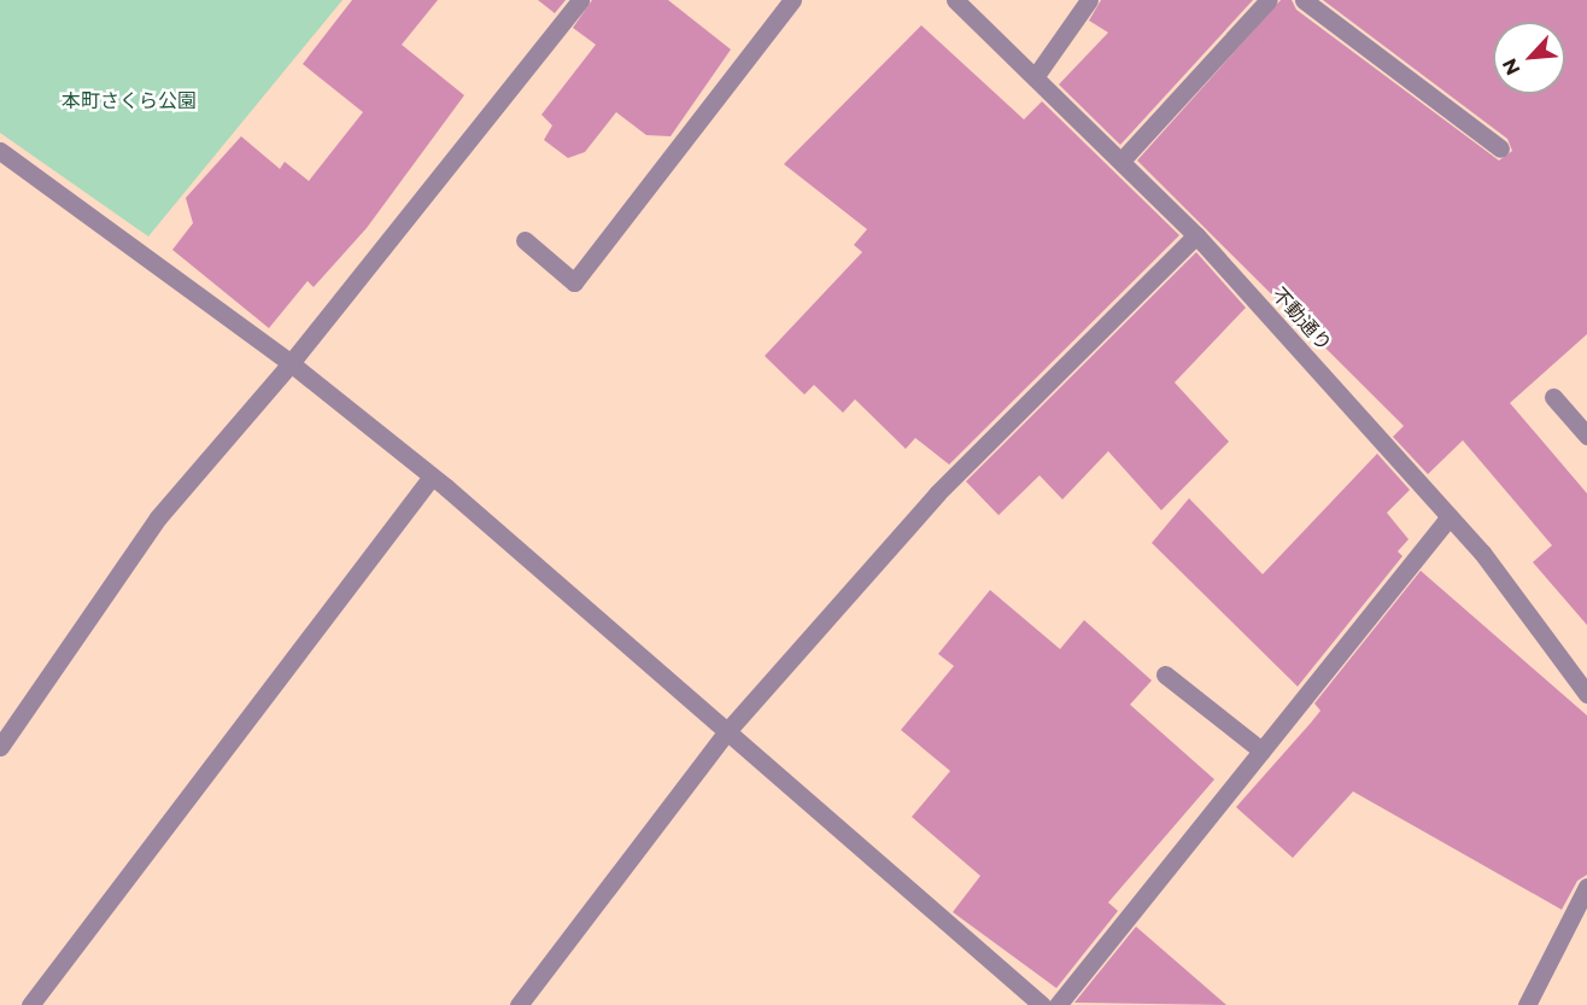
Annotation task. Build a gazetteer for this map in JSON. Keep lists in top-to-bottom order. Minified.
{"streets":{"street":["不動通り"]},"parks":["本町さくら公園"],"north":"bottom left"}
